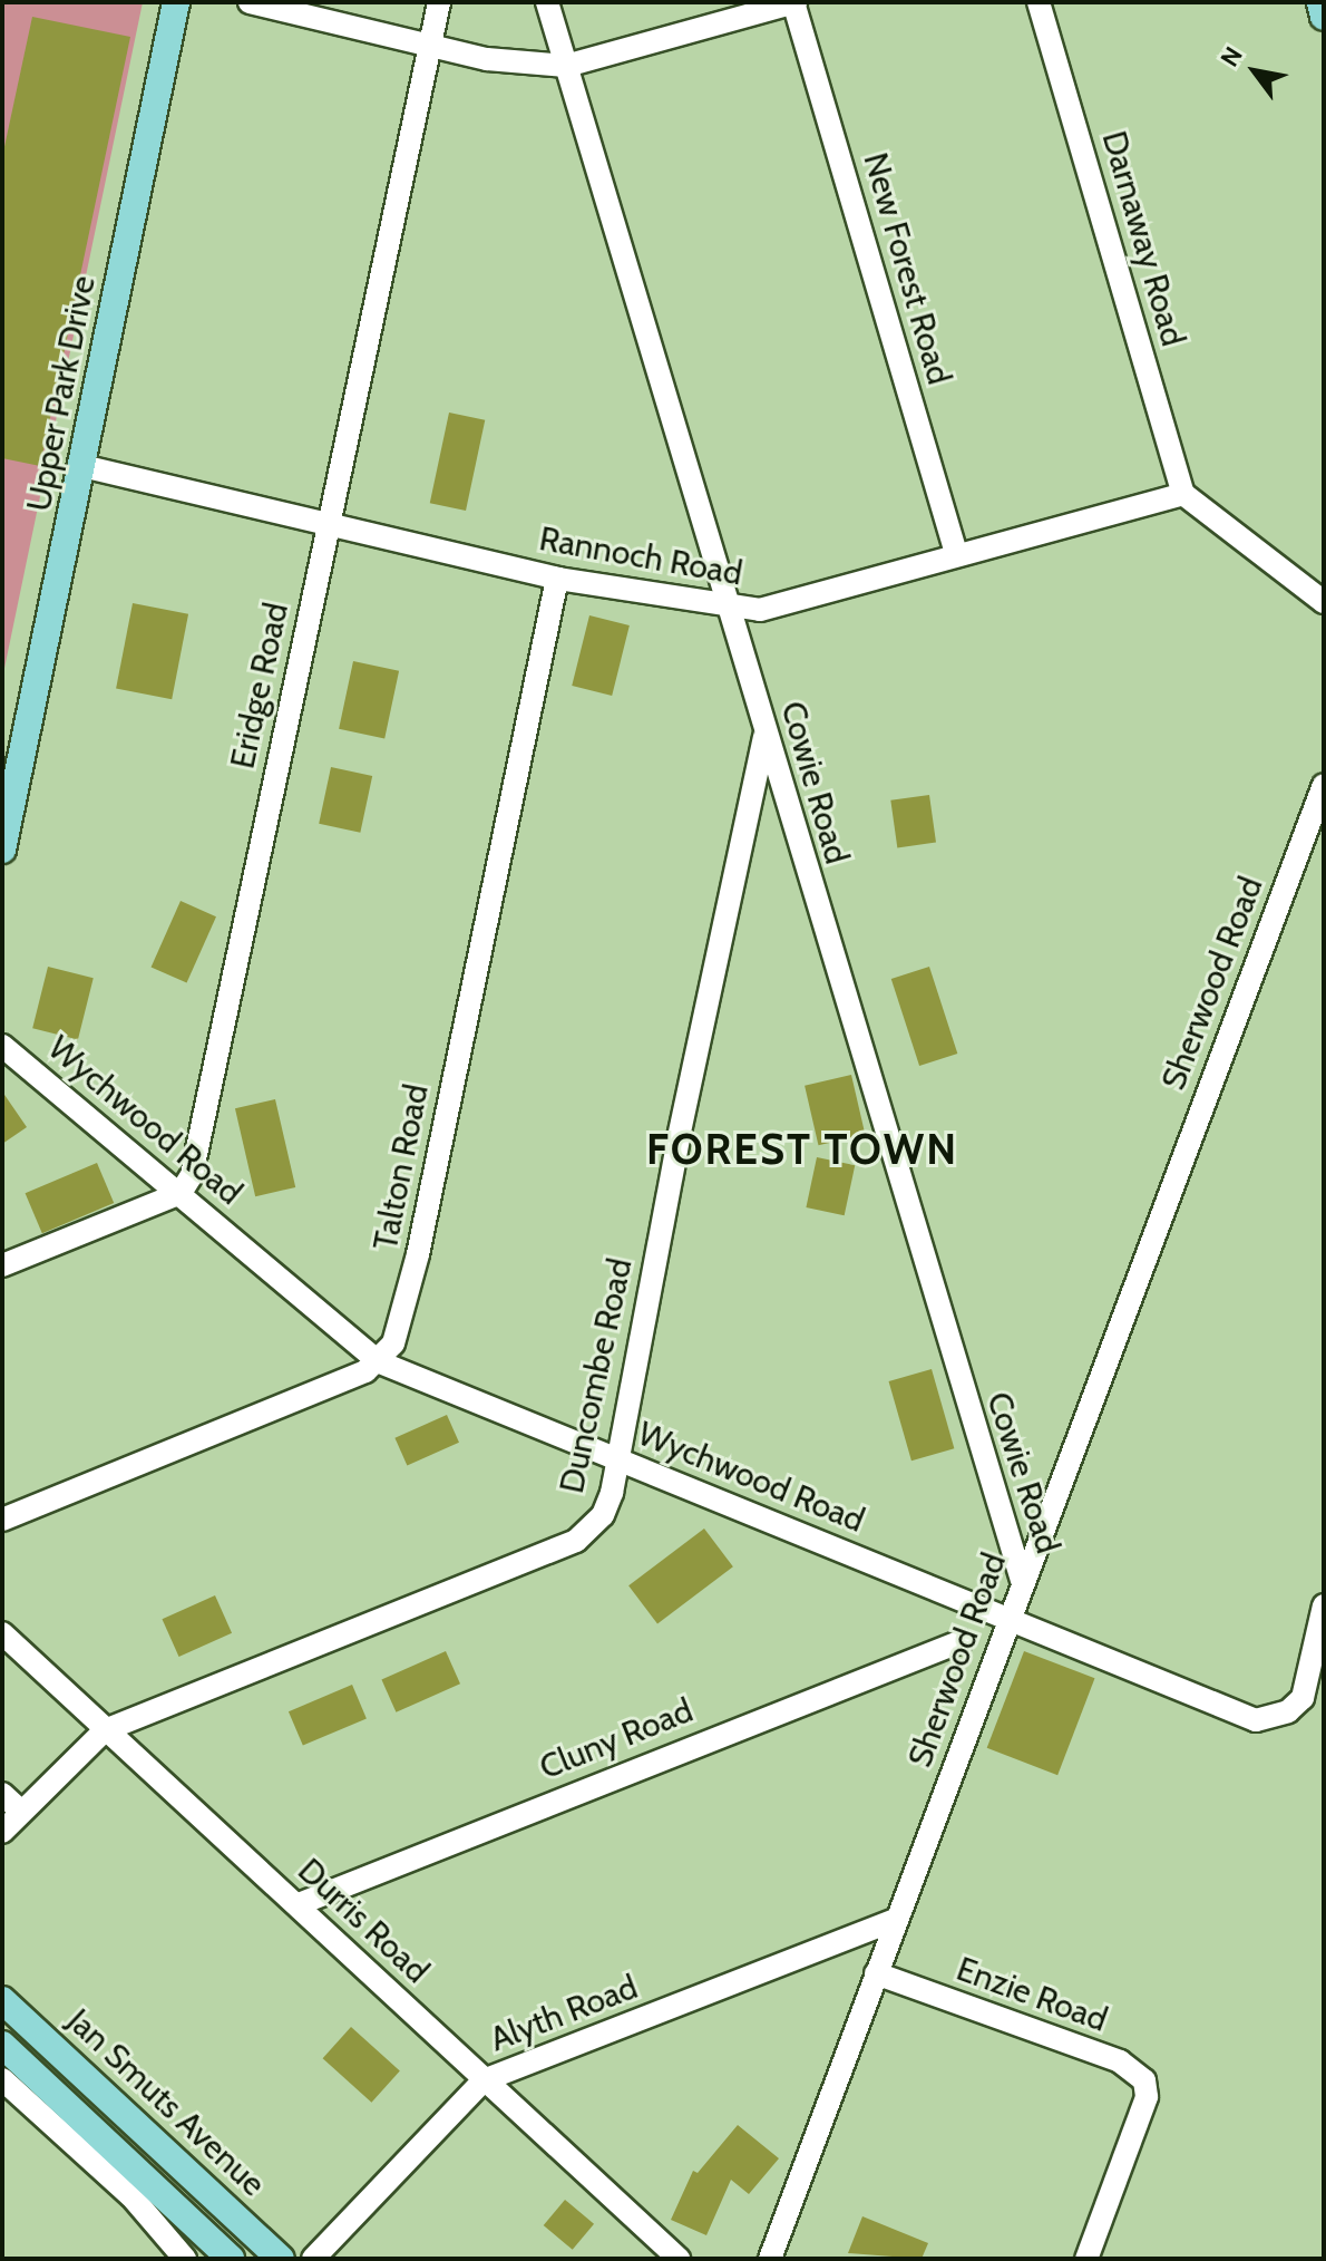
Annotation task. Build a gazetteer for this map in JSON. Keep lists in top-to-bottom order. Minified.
{"streets":{"main road":["Upper Park Drive","Jan Smuts Avenue"],"street":["Darnaway Road","New Forest Road","Rannoch Road","Eridge Road","Cowie Road","Sherwood Road","Wychwood Road","Talton Road","Duncombe Road","Cluny Road","Durris Road","Enzie Road","Alyth Road"]},"crossings":[["Darnaway Road","Rannoch Road"],["New Forest Road","Rannoch Road"],["Upper Park Drive","Rannoch Road"],["Rannoch Road","Eridge Road"],["Rannoch Road","Cowie Road"],["Rannoch Road","Talton Road"],["Eridge Road","Wychwood Road"],["Cowie Road","Sherwood Road"],["Cowie Road","Duncombe Road"],["Sherwood Road","Wychwood Road"],["Sherwood Road","Enzie Road"],["Sherwood Road","Alyth Road"],["Wychwood Road","Talton Road"],["Wychwood Road","Duncombe Road"],["Duncombe Road","Durris Road"],["Cluny Road","Durris Road"],["Durris Road","Alyth Road"]],"districts":["FOREST TOWN"],"north":"top left"}
